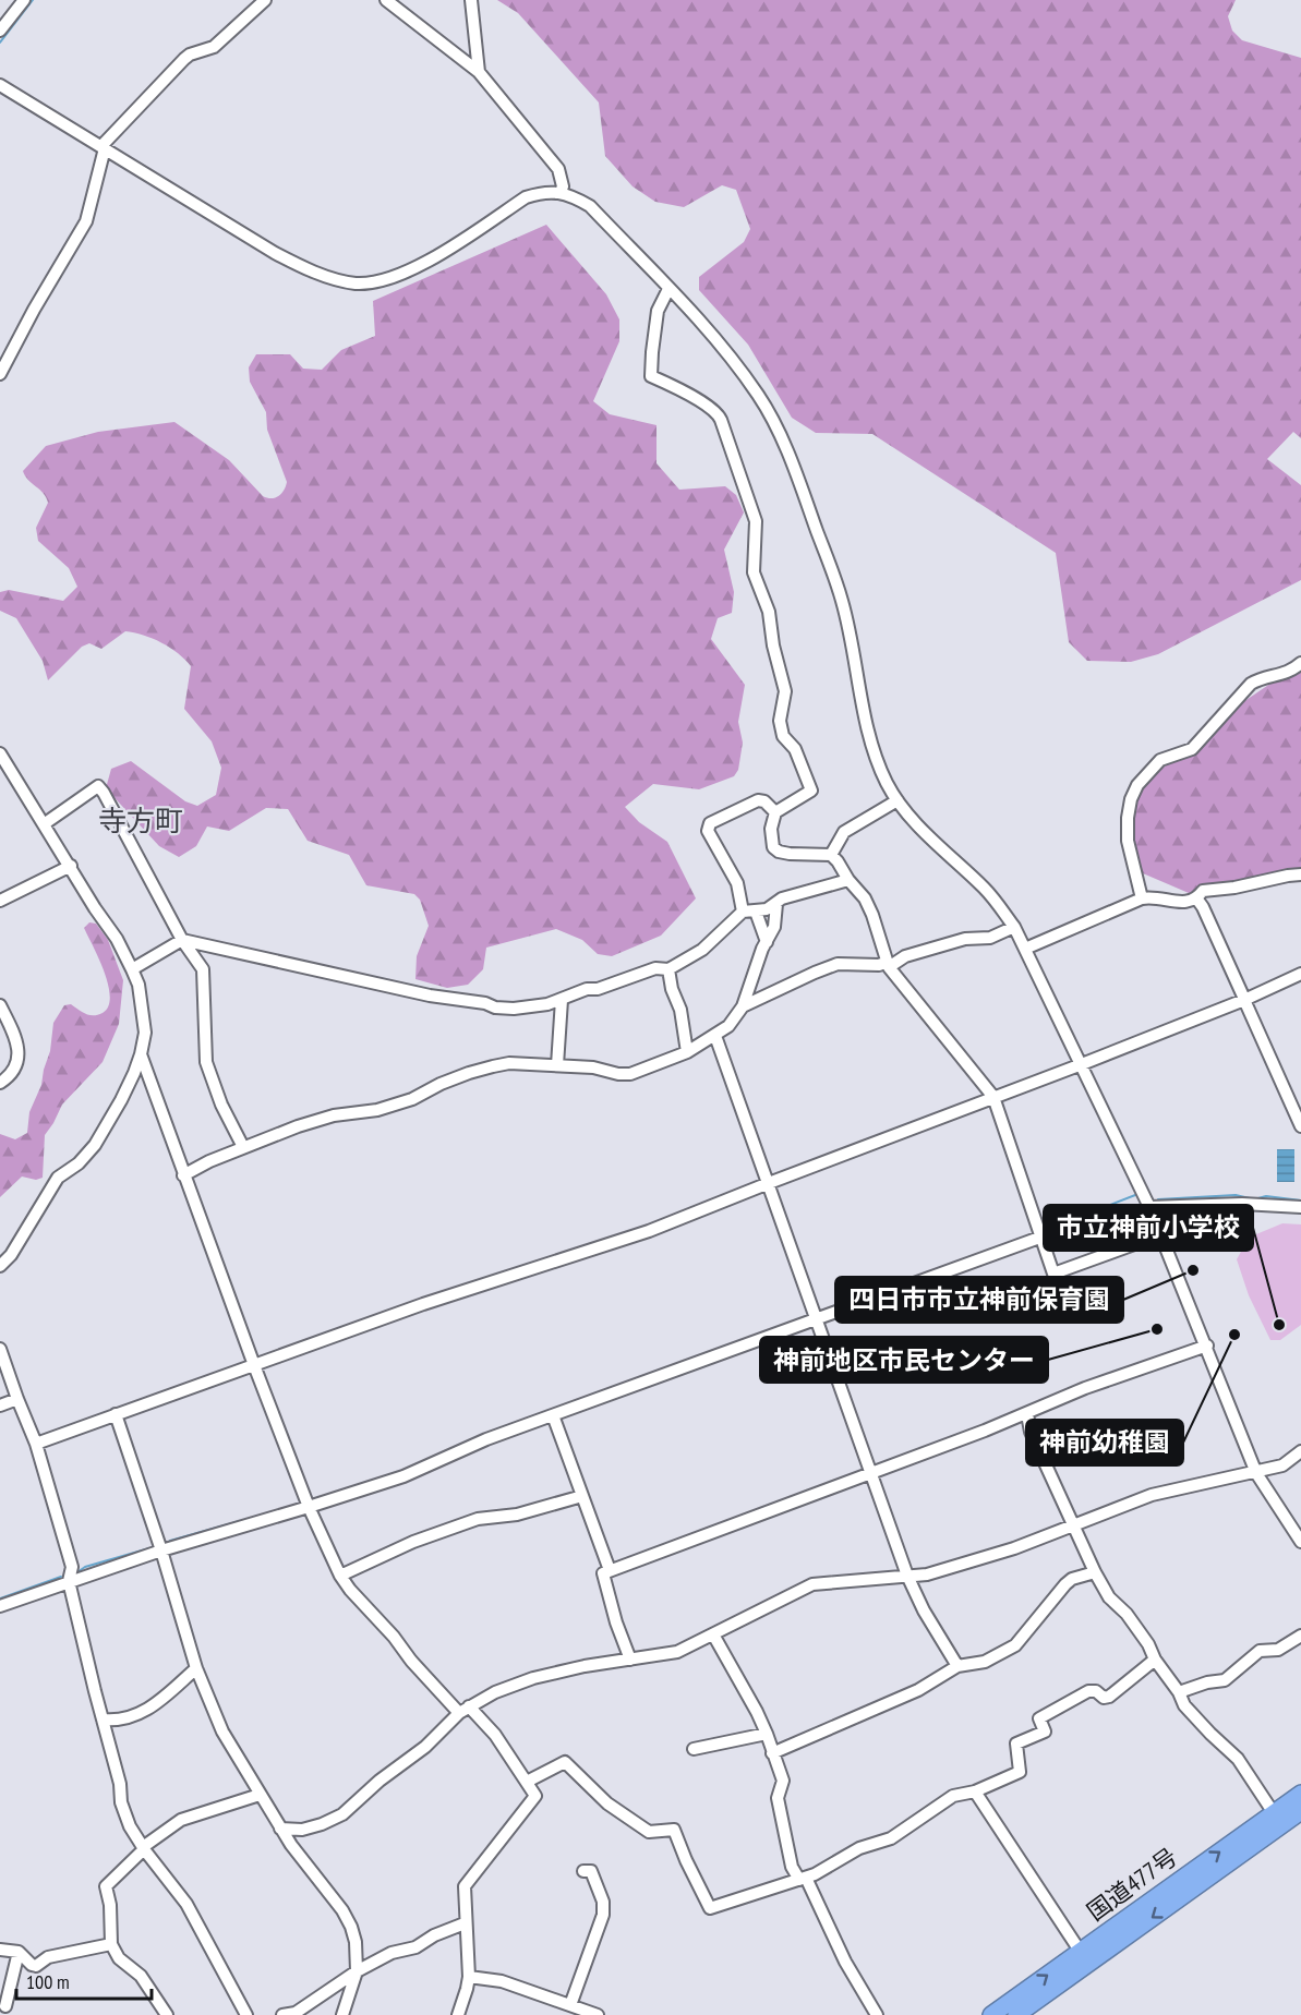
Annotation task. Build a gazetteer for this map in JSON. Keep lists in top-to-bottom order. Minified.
{"streets":{"highway":["国道477号"]},"districts":["寺方町"],"places":["四日市市立神前保育園","市立神前小学校","神前地区市民センター","神前幼稚園"],"scale_bar":"100 m"}
